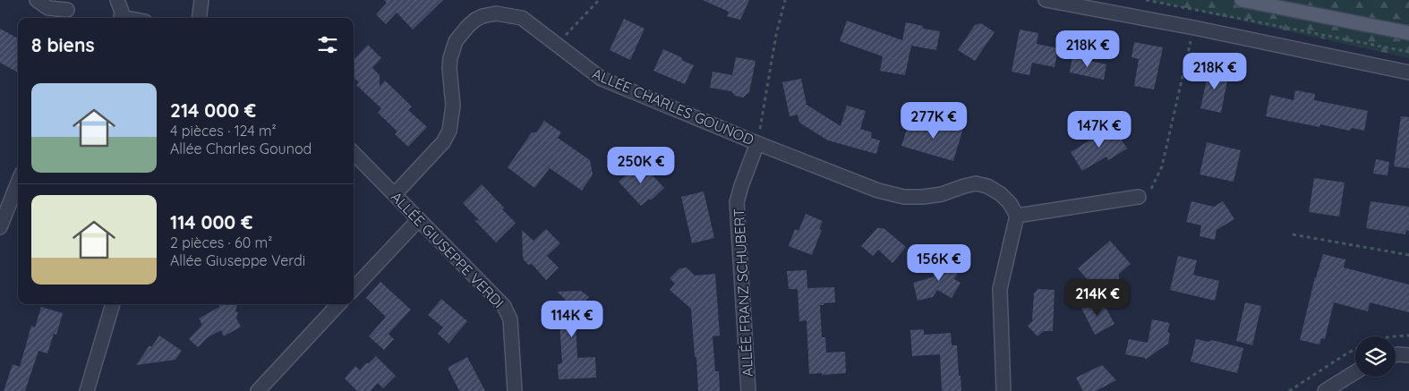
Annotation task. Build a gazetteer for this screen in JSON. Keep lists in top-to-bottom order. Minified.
{"streets":{"street":["ALLÉE CHARLES GOUNOD","ALLÉE GIUSEPPE VERDI","ALLÉE FRANZ SCHUBERT"]},"crossings":[["ALLÉE CHARLES GOUNOD","ALLÉE GIUSEPPE VERDI"],["ALLÉE CHARLES GOUNOD","ALLÉE FRANZ SCHUBERT"]],"page":{"heading":"8 biens","price":["218K €","218K €","277K €","147K €","250K €","156K €","214K €","114K €"],"list":[{"name":"214 000 €","note":"4 pièces · 124 m² · Allée Charles Gounod"},{"name":"114 000 €","note":"2 pièces · 60 m² · Allée Giuseppe Verdi"}]}}
